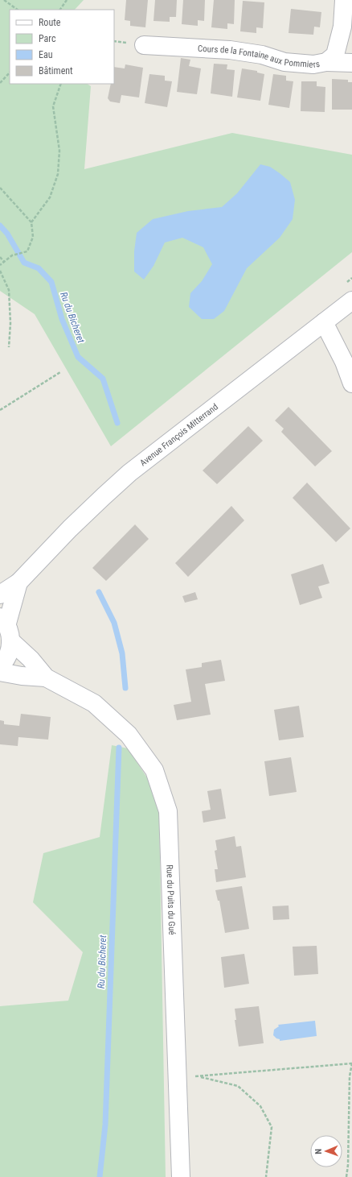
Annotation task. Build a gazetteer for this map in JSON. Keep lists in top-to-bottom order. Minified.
{"streets":{"main road":["Cours de la Fontaine aux Pommiers","Avenue François Mitterrand","Rue du Puits du Gué"]},"water":["Ru du Bicheret"],"legend":["Route","Parc","Eau","Bâtiment"],"north":"left"}
